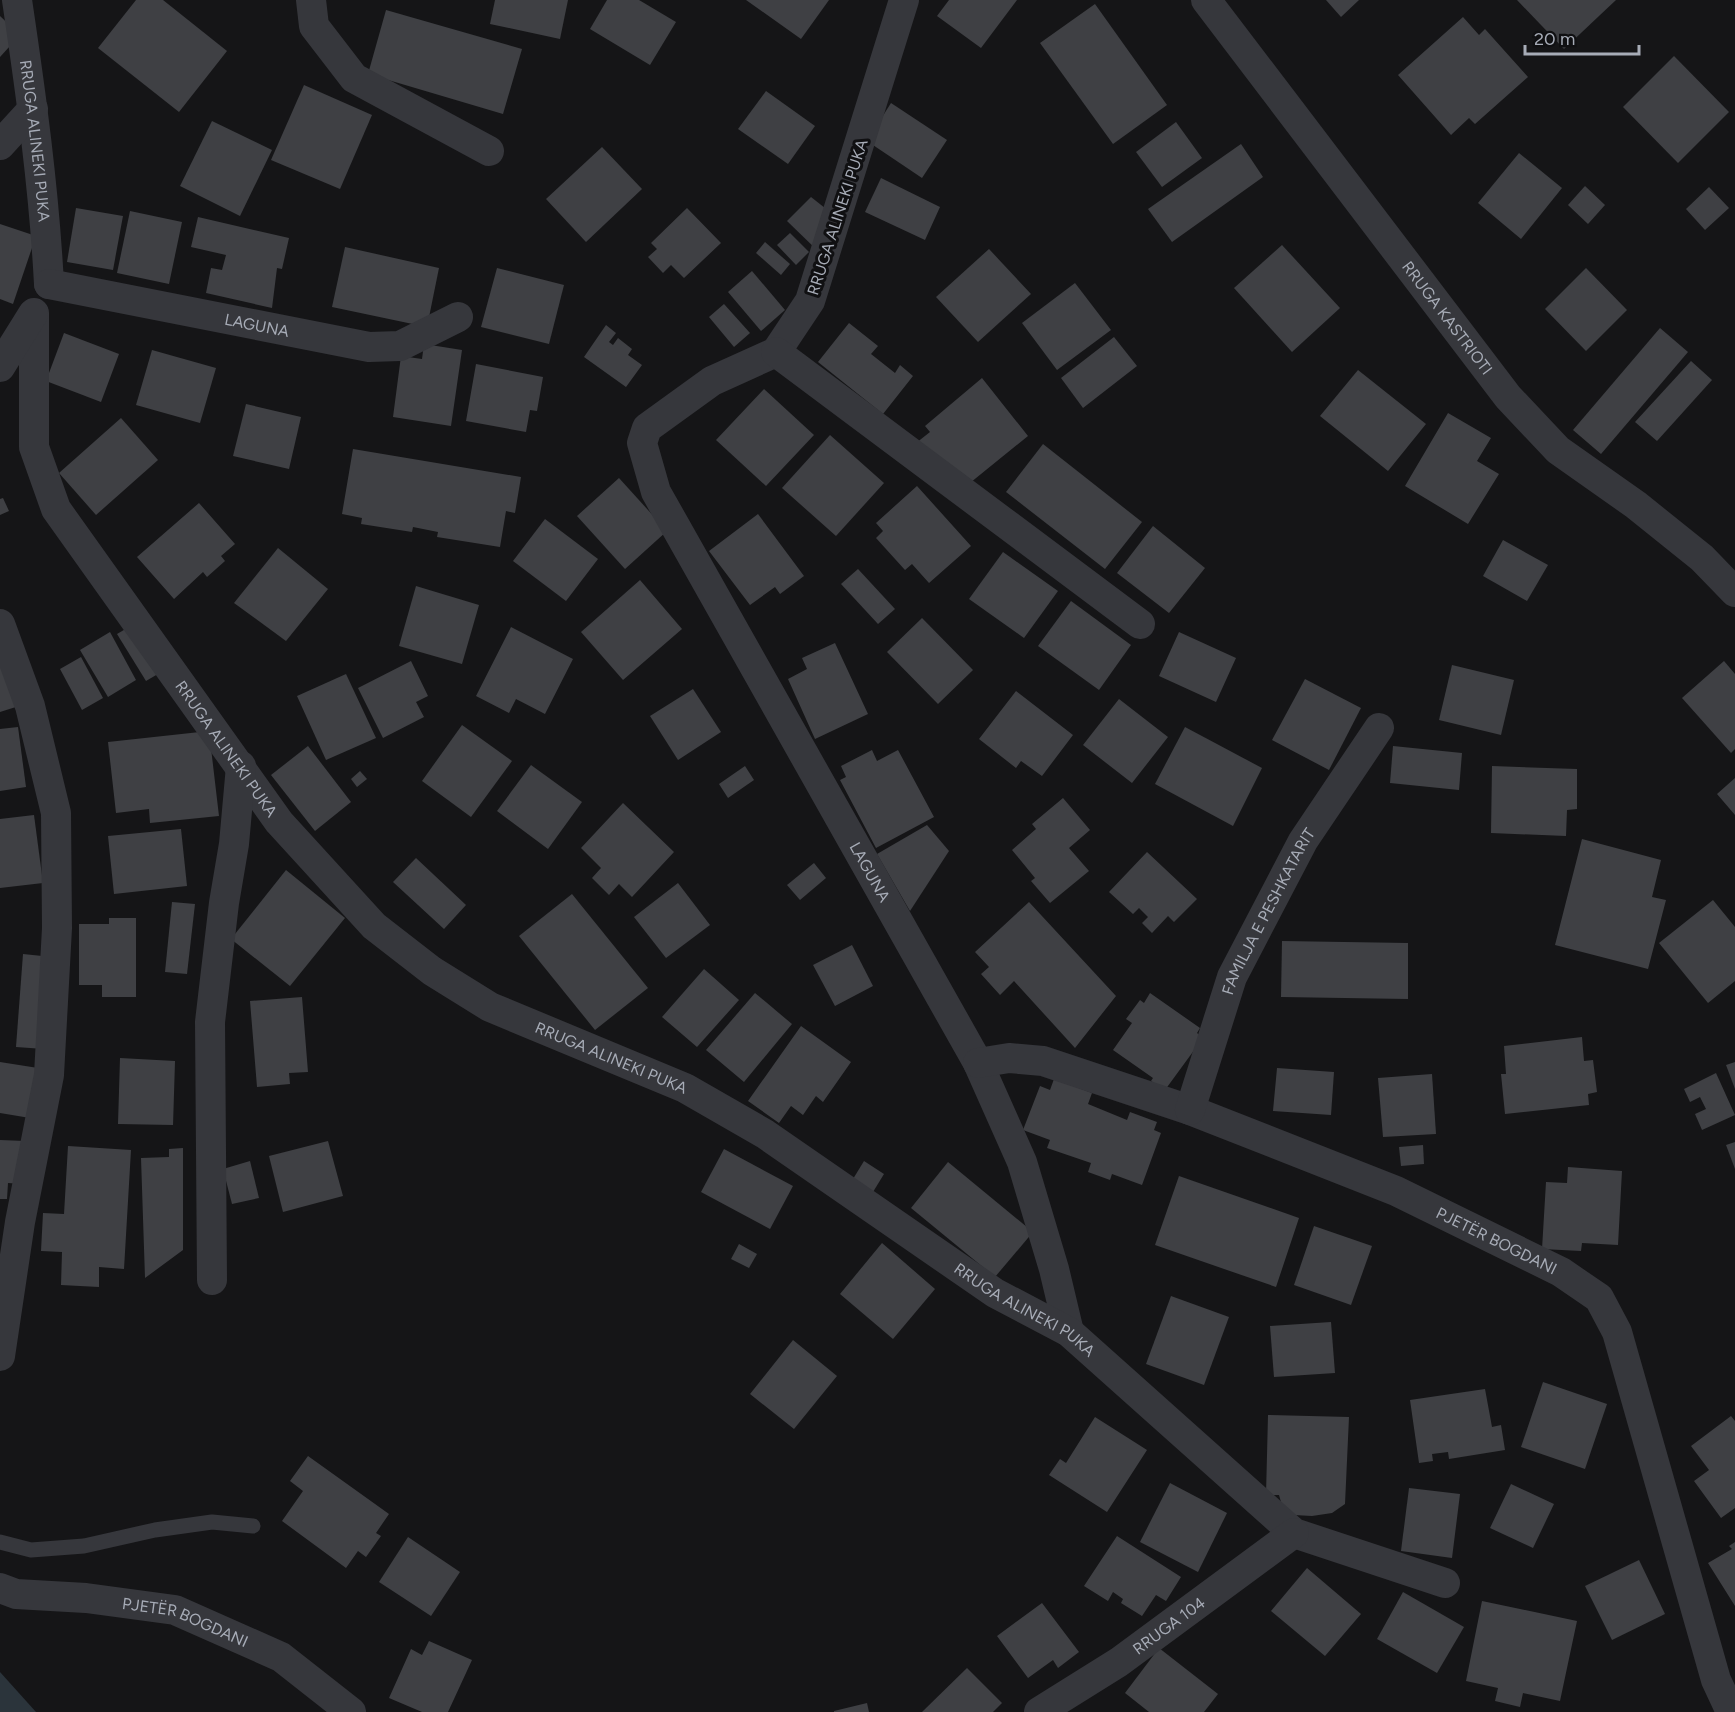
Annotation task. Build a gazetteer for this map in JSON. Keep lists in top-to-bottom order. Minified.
{"streets":{"street":["RRUGA ALINEKI PUKA","RRUGA KASTRIOTI","LAGUNA","FAMILJA E PESHKATARIT","PJETËR BOGDANI","RRUGA 104"]},"crossings":[["RRUGA ALINEKI PUKA","LAGUNA"],["RRUGA ALINEKI PUKA","RRUGA 104"],["LAGUNA","PJETËR BOGDANI"],["FAMILJA E PESHKATARIT","PJETËR BOGDANI"]],"scale_bar":"20 m"}
